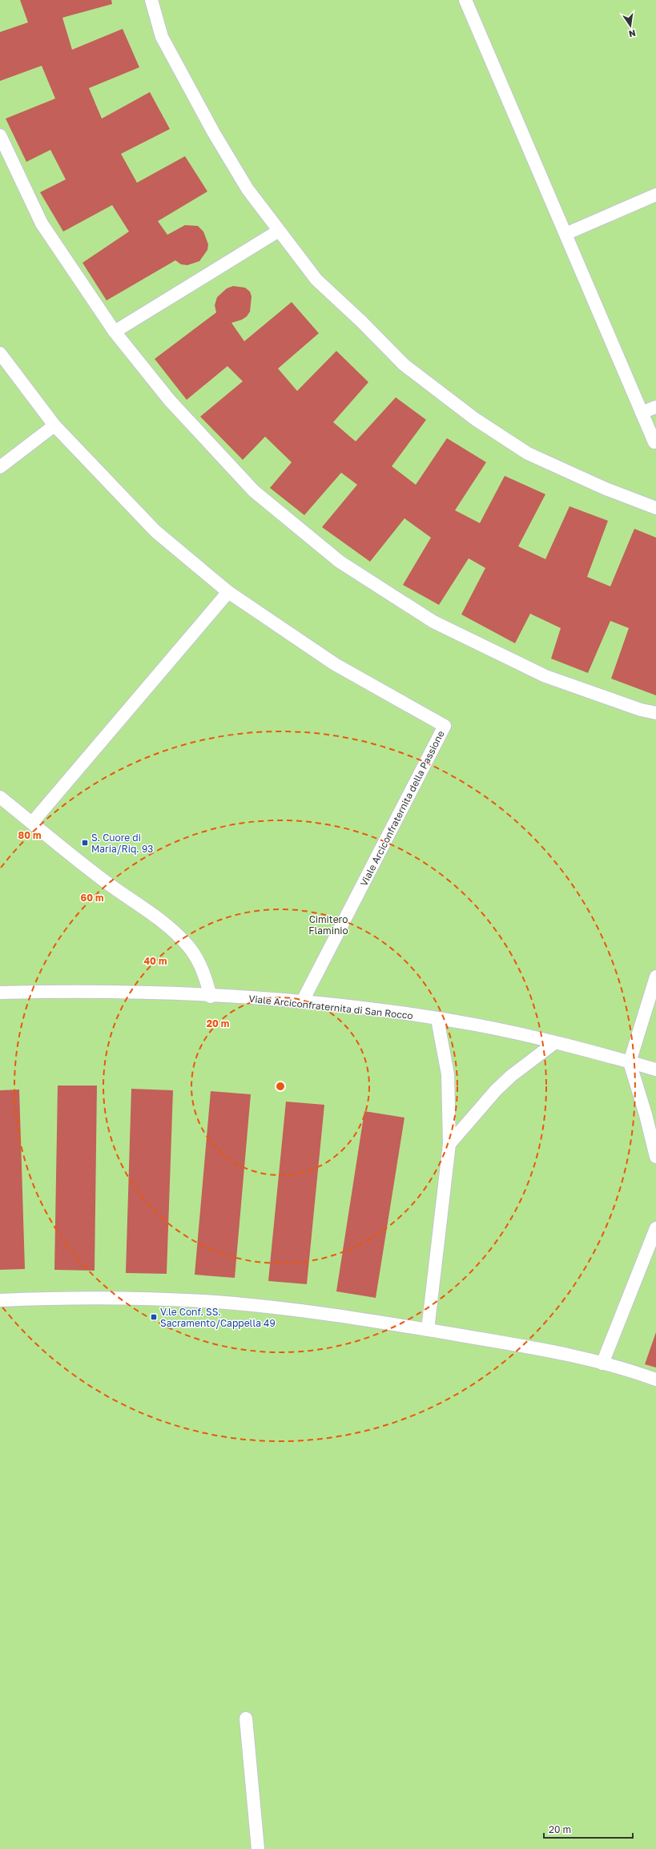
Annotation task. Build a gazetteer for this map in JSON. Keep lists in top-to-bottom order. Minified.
{"streets":{"lane":["Viale Arciconfraternita della Passione","Viale Arciconfraternita di San Rocco"]},"crossings":[["Viale Arciconfraternita della Passione","Viale Arciconfraternita di San Rocco"]],"parks":["Cimitero Flaminio"],"places":{"transit":["S. Cuore di Maria/Riq. 93","V.le Conf. SS. Sacramento/Cappella 49"]},"scale_bar":"20 m","north":"bottom","rings":["80 m","60 m","40 m","20 m"]}
